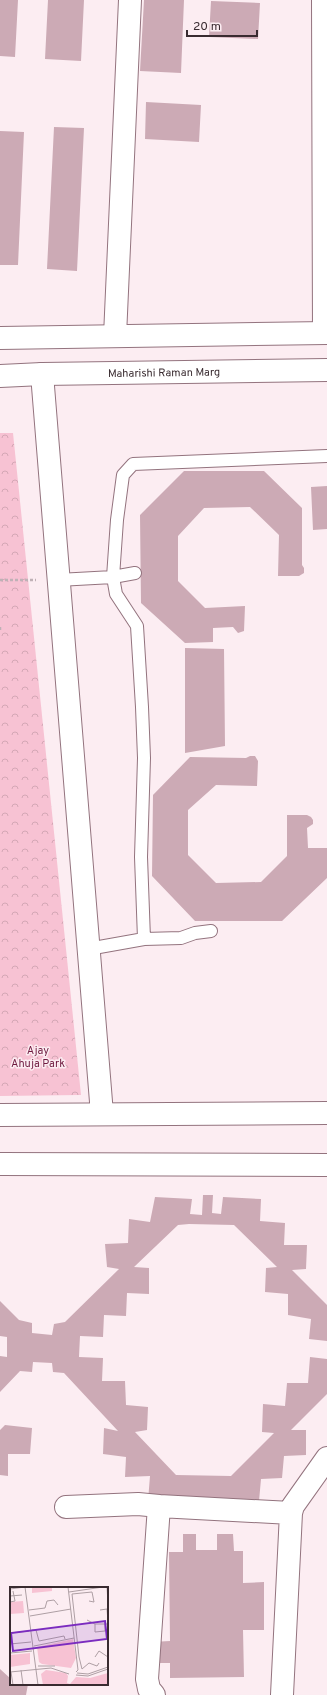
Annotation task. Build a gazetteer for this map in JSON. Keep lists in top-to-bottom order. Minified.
{"streets":{"street":["Maharishi Raman Marg"]},"parks":["Ajay Ahuja Park"],"scale_bar":"20 m"}
